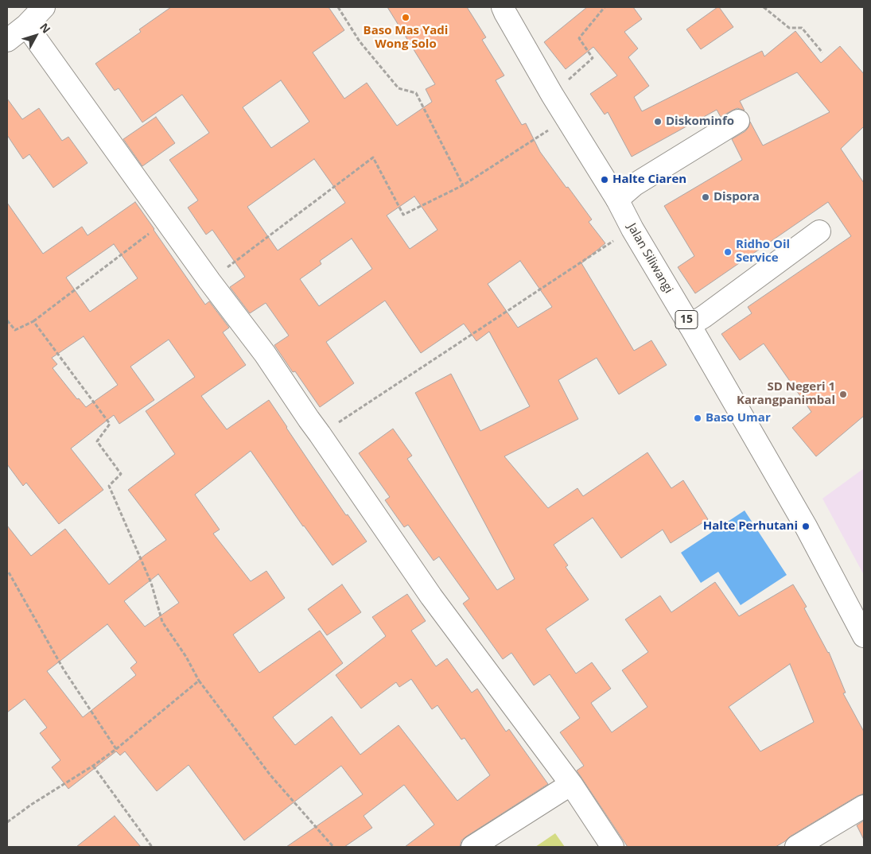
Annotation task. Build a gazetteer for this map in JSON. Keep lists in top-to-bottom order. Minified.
{"streets":{"main road":["Jalan Siliwangi","15"]},"places":["Baso Mas Yadi Wong Solo","Diskominfo","Halte Ciaren","Dispora","Ridho Oil Service","SD Negeri 1 Karangpanimbal","Baso Umar","Halte Perhutani"],"north":"top right"}
